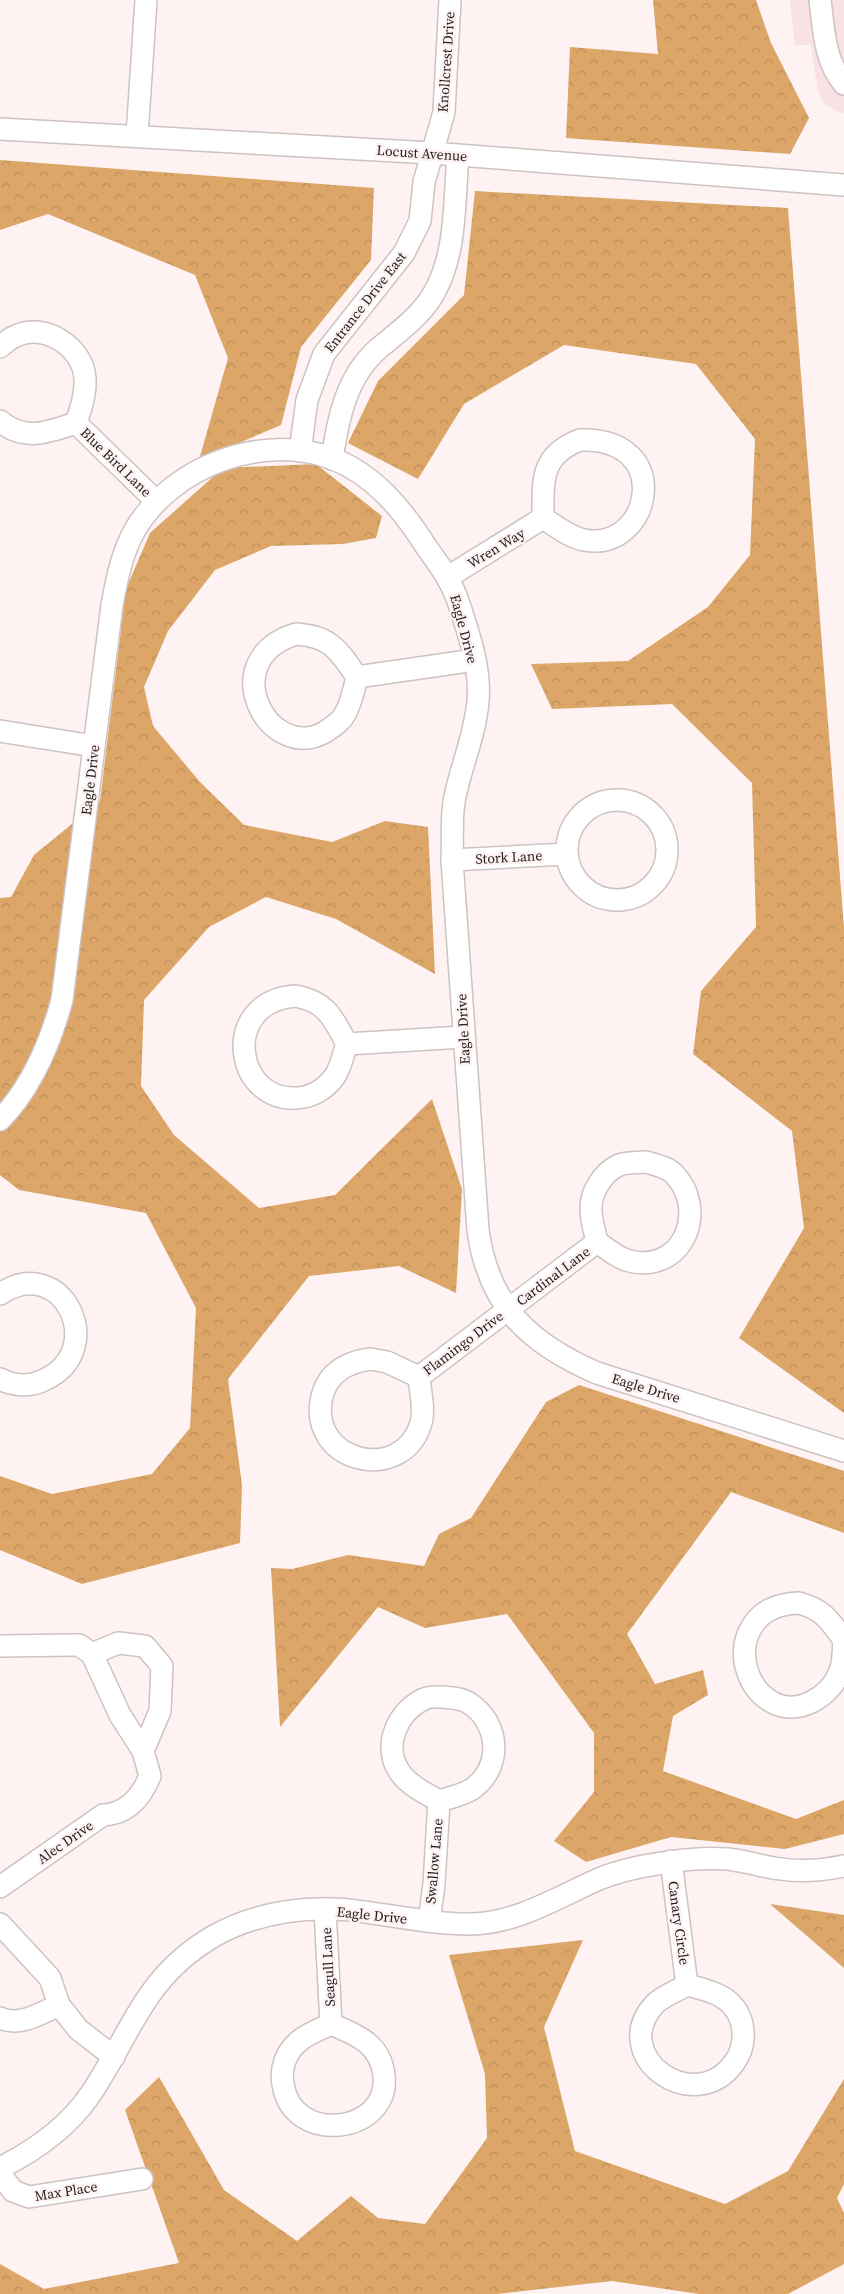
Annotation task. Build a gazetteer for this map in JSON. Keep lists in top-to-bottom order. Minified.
{"streets":{"street":["Knollcrest Drive","Locust Avenue","Entrance Drive East","Blue Bird Lane","Wren Way","Eagle Drive","Stork Lane","Cardinal Lane","Flamingo Drive","Alec Drive","Swallow Lane","Canary Circle","Seagull Lane","Max Place"]},"crossings":[["Knollcrest Drive","Locust Avenue"],["Knollcrest Drive","Entrance Drive East"],["Locust Avenue","Entrance Drive East"],["Entrance Drive East","Eagle Drive"],["Blue Bird Lane","Eagle Drive"],["Wren Way","Eagle Drive"],["Eagle Drive","Stork Lane"],["Eagle Drive","Cardinal Lane"],["Eagle Drive","Flamingo Drive"],["Eagle Drive","Swallow Lane"],["Eagle Drive","Canary Circle"],["Eagle Drive","Seagull Lane"],["Cardinal Lane","Flamingo Drive"]]}
